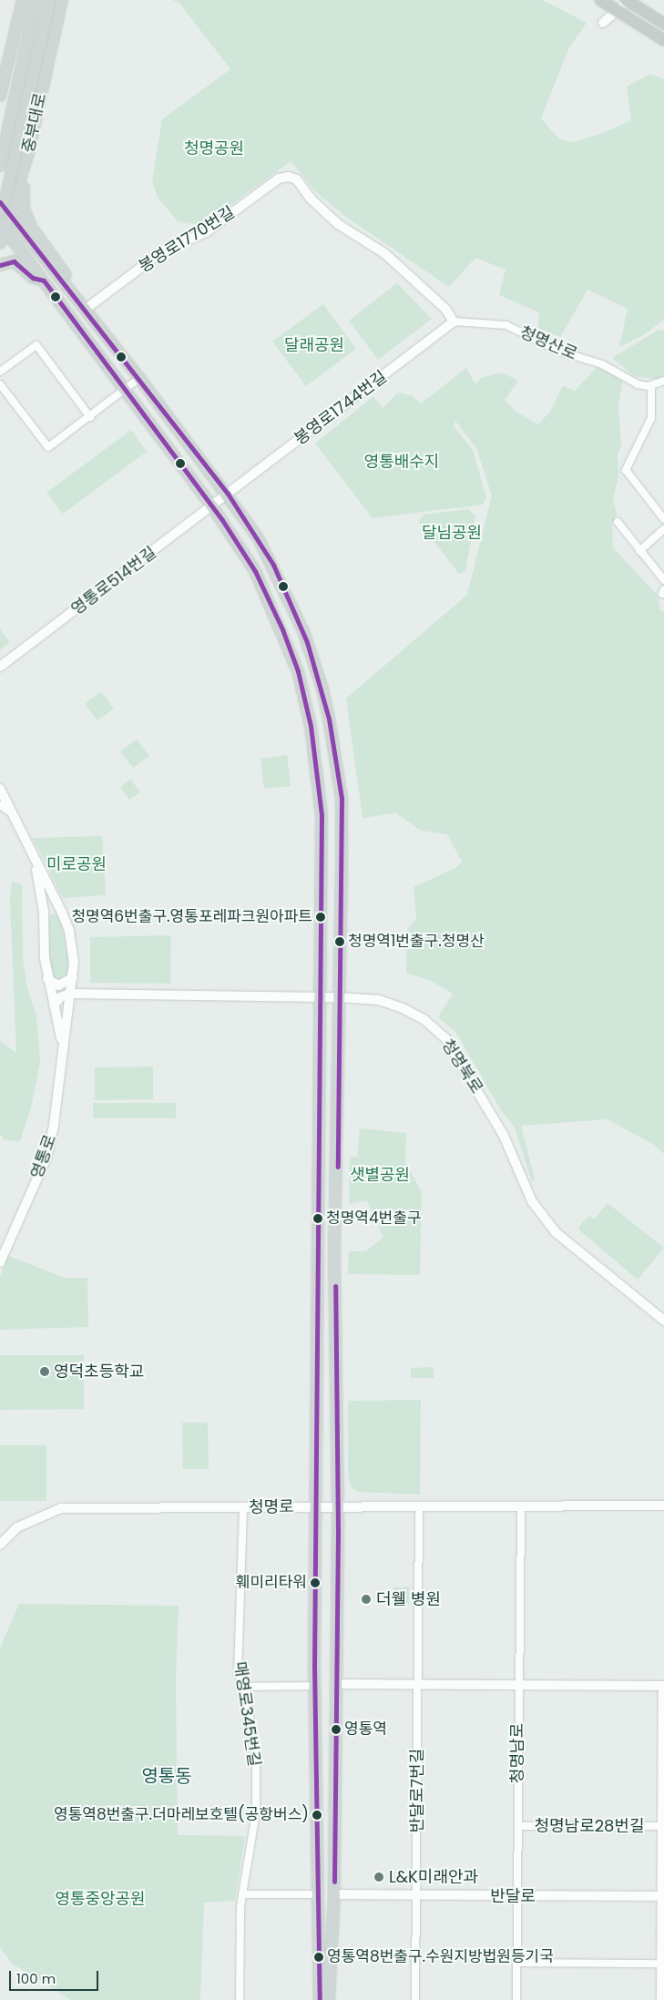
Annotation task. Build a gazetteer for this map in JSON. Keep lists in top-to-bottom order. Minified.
{"streets":{"main road":["중부대로"],"street":["봉영로1770번길","청명산로","봉영로1744번길","영통로514번길","청명북로","영통로","청명로","매영로345번길","청명남로","반달로7번길","청명남로28번길","반달로"]},"crossings":[["봉영로1770번길","청명산로"],["봉영로1770번길","봉영로1744번길"],["청명산로","봉영로1744번길"],["봉영로1744번길","영통로514번길"],["청명북로","영통로"],["청명로","매영로345번길"],["청명로","청명남로"],["청명로","반달로7번길"],["청명남로","청명남로28번길"],["청명남로","반달로"],["반달로7번길","반달로"]],"districts":["영통동"],"parks":["청명공원","달래공원","영통배수지","달님공원","미로공원","샛별공원","영통중앙공원"],"places":["청명역6번출구.영통포레파크원아파트","청명역1번출구.청명산","청명역4번출구","영덕초등학교","훼미리타워","더웰 병원","영통역","영통역8번출구.더마레보호텔(공항버스)","L&K미래안과","영통역8번출구.수원지방법원등기국"],"scale_bar":"100 m"}
